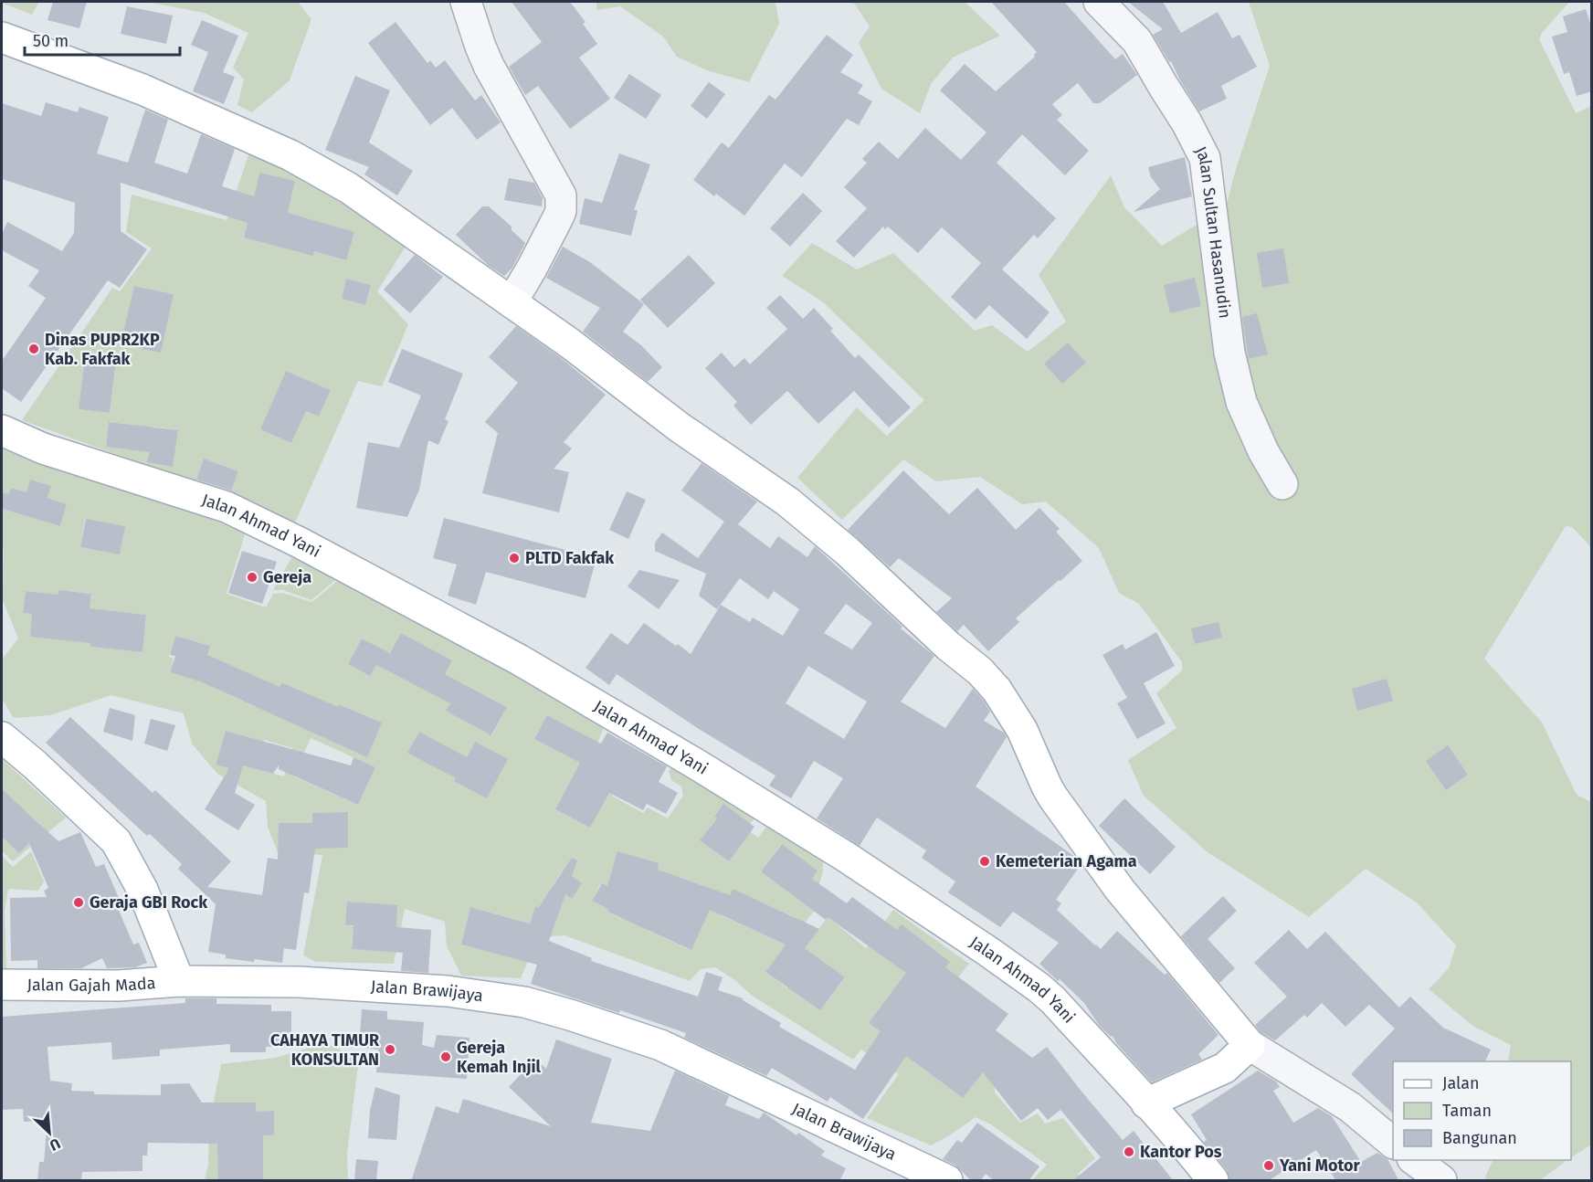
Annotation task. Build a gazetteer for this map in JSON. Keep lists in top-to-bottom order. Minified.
{"streets":{"main road":["Jalan Ahmad Yani","Jalan Gajah Mada","Jalan Brawijaya"],"street":["Jalan Sultan Hasanudin"]},"crossings":[["Jalan Gajah Mada","Jalan Brawijaya"]],"places":["Dinas PUPR2KP Kab. Fakfak","PLTD Fakfak","Gereja","Kemeterian Agama","Geraja GBI Rock","CAHAYA TIMUR KONSULTAN","Gereja Kemah Injil","Kantor Pos","Yani Motor"],"legend":["Jalan","Taman","Bangunan"],"scale_bar":"50 m","north":"bottom right"}
